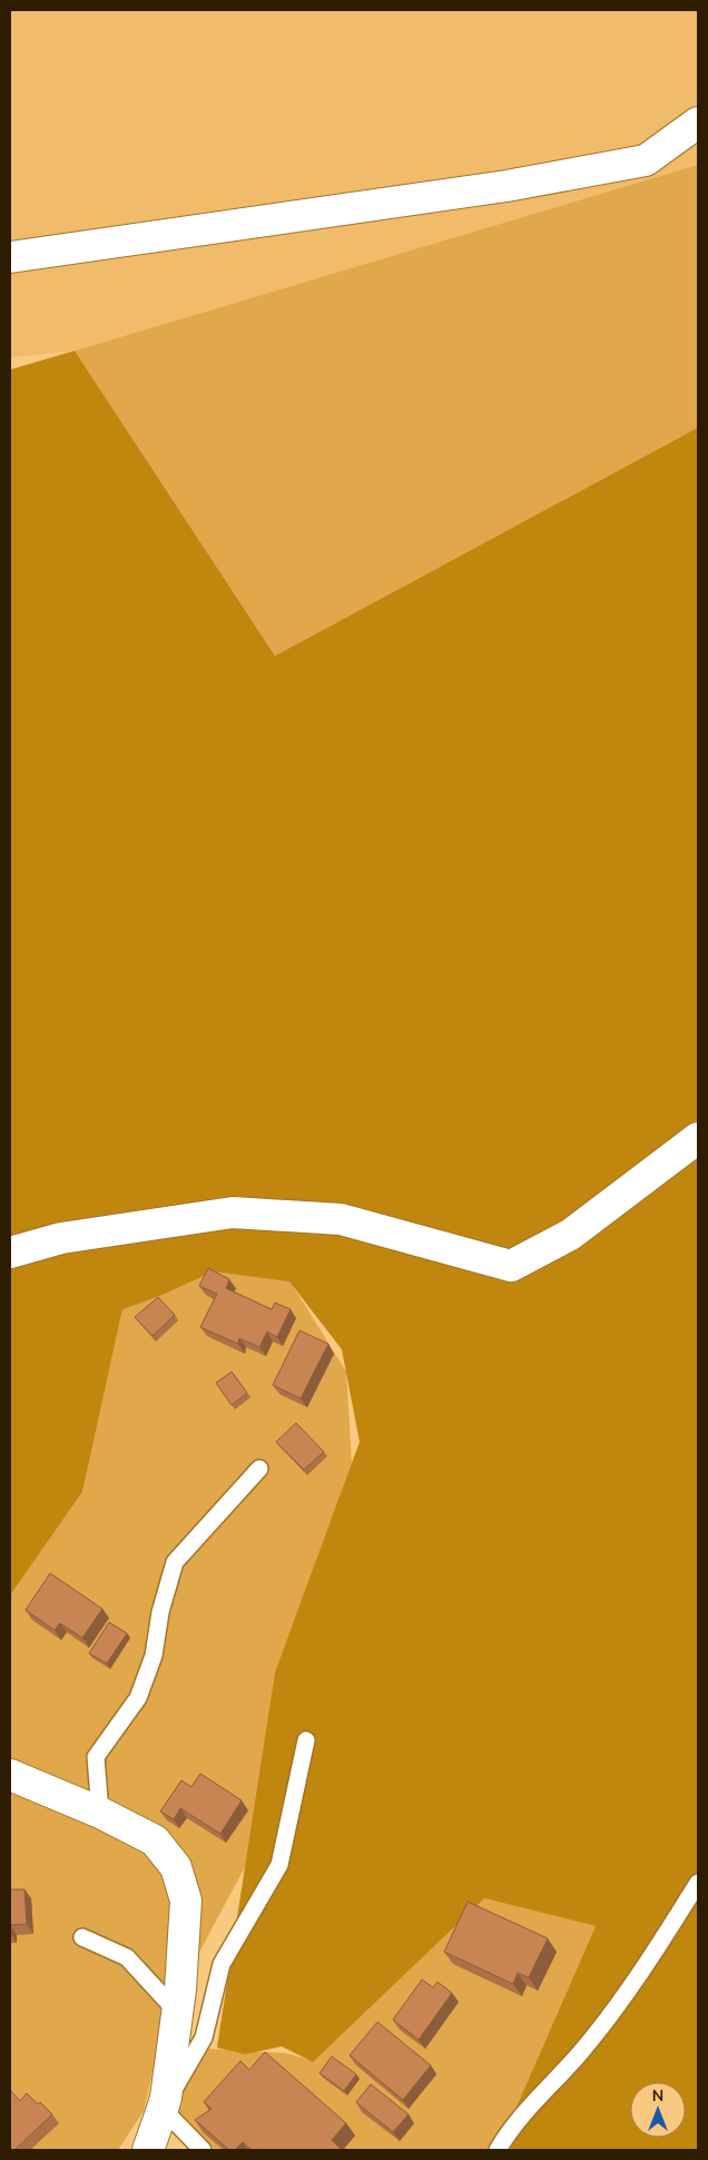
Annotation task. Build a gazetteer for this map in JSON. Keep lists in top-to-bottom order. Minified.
{"north":"top"}
